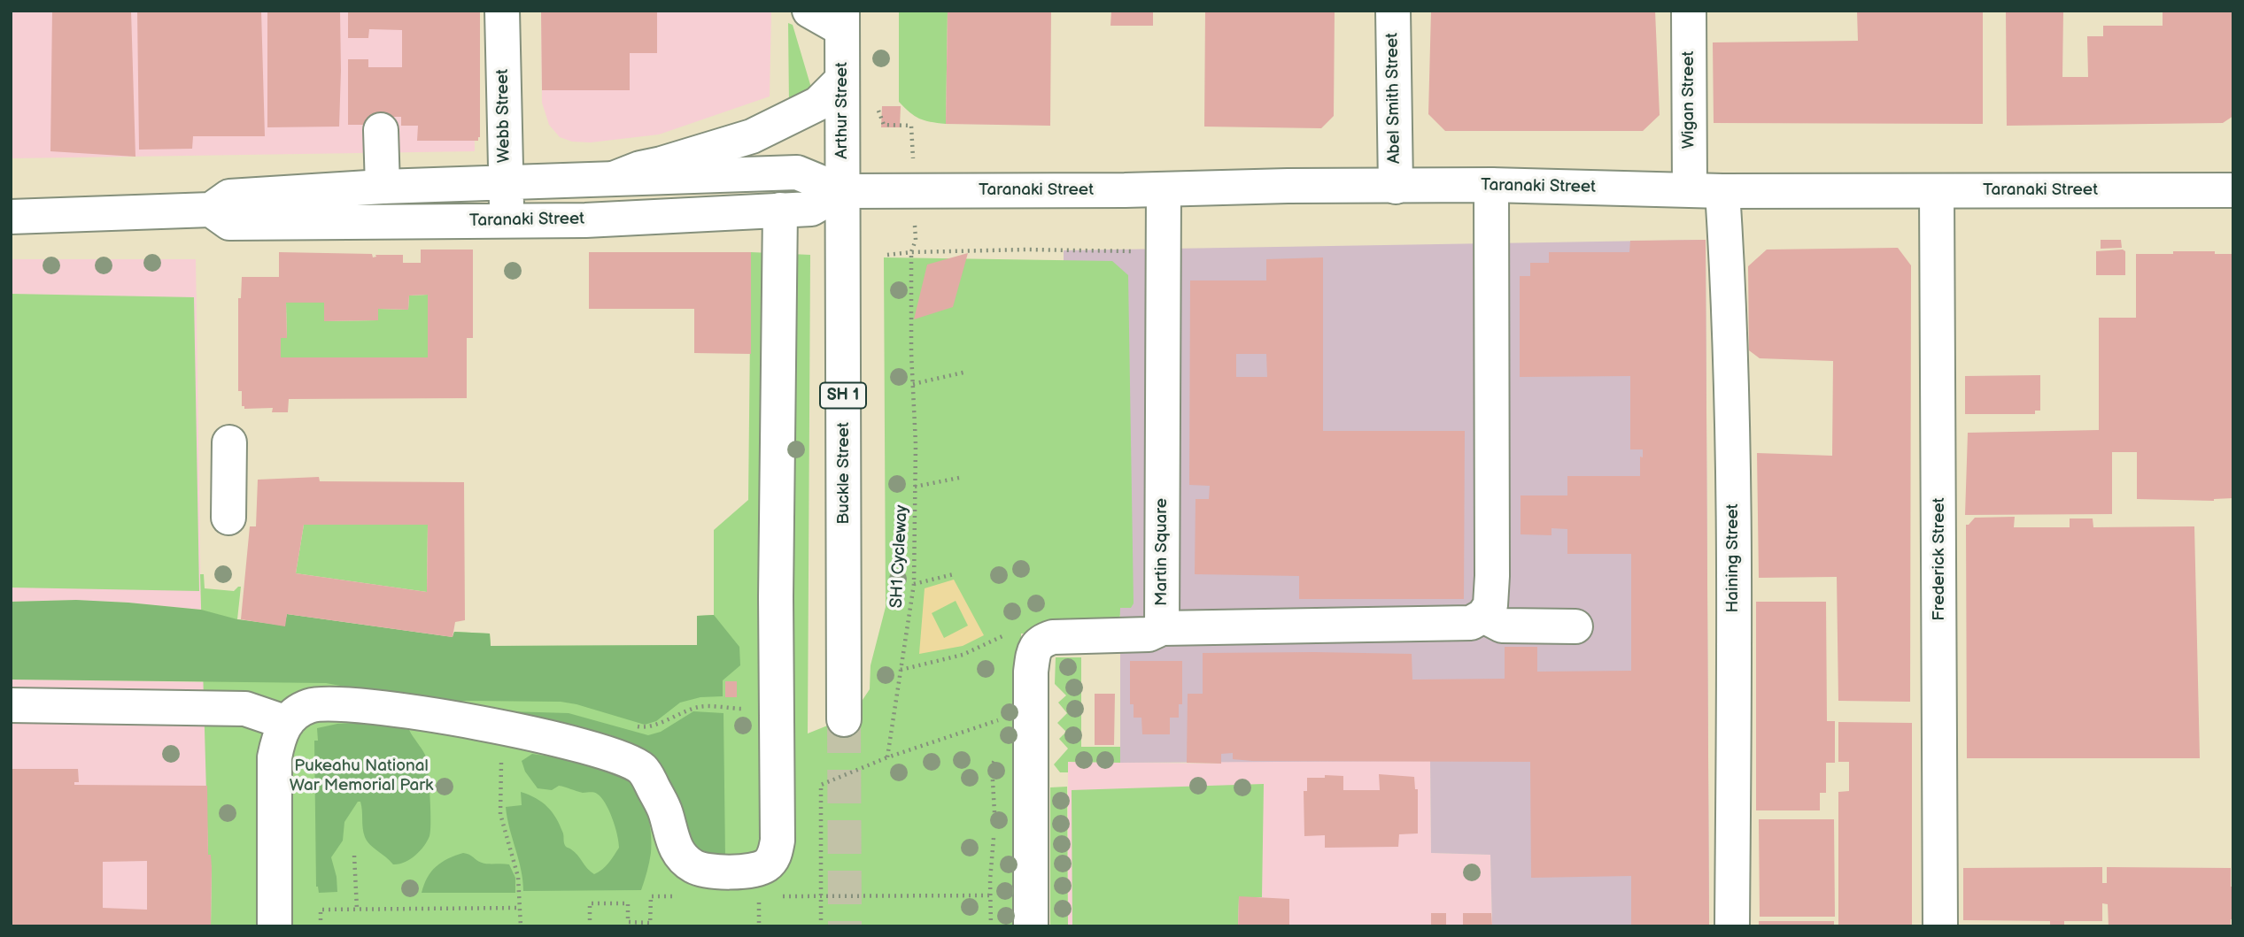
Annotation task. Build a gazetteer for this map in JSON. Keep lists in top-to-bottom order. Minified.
{"streets":{"main road":["Abel Smith Street","Wigan Street","Arthur Street","Webb Street","Taranaki Street","SH 1","Buckle Street","Martin Square","Haining Street","Frederick Street"],"path":["SH1 Cycleway"]},"crossings":[["Abel Smith Street","Taranaki Street"],["Wigan Street","Taranaki Street"],["Arthur Street","Taranaki Street"],["Arthur Street","Buckle Street"],["Webb Street","Taranaki Street"],["Taranaki Street","Buckle Street"],["Taranaki Street","Martin Square"],["Taranaki Street","Haining Street"],["Taranaki Street","Frederick Street"]],"parks":["Pukeahu National War Memorial Park"]}
